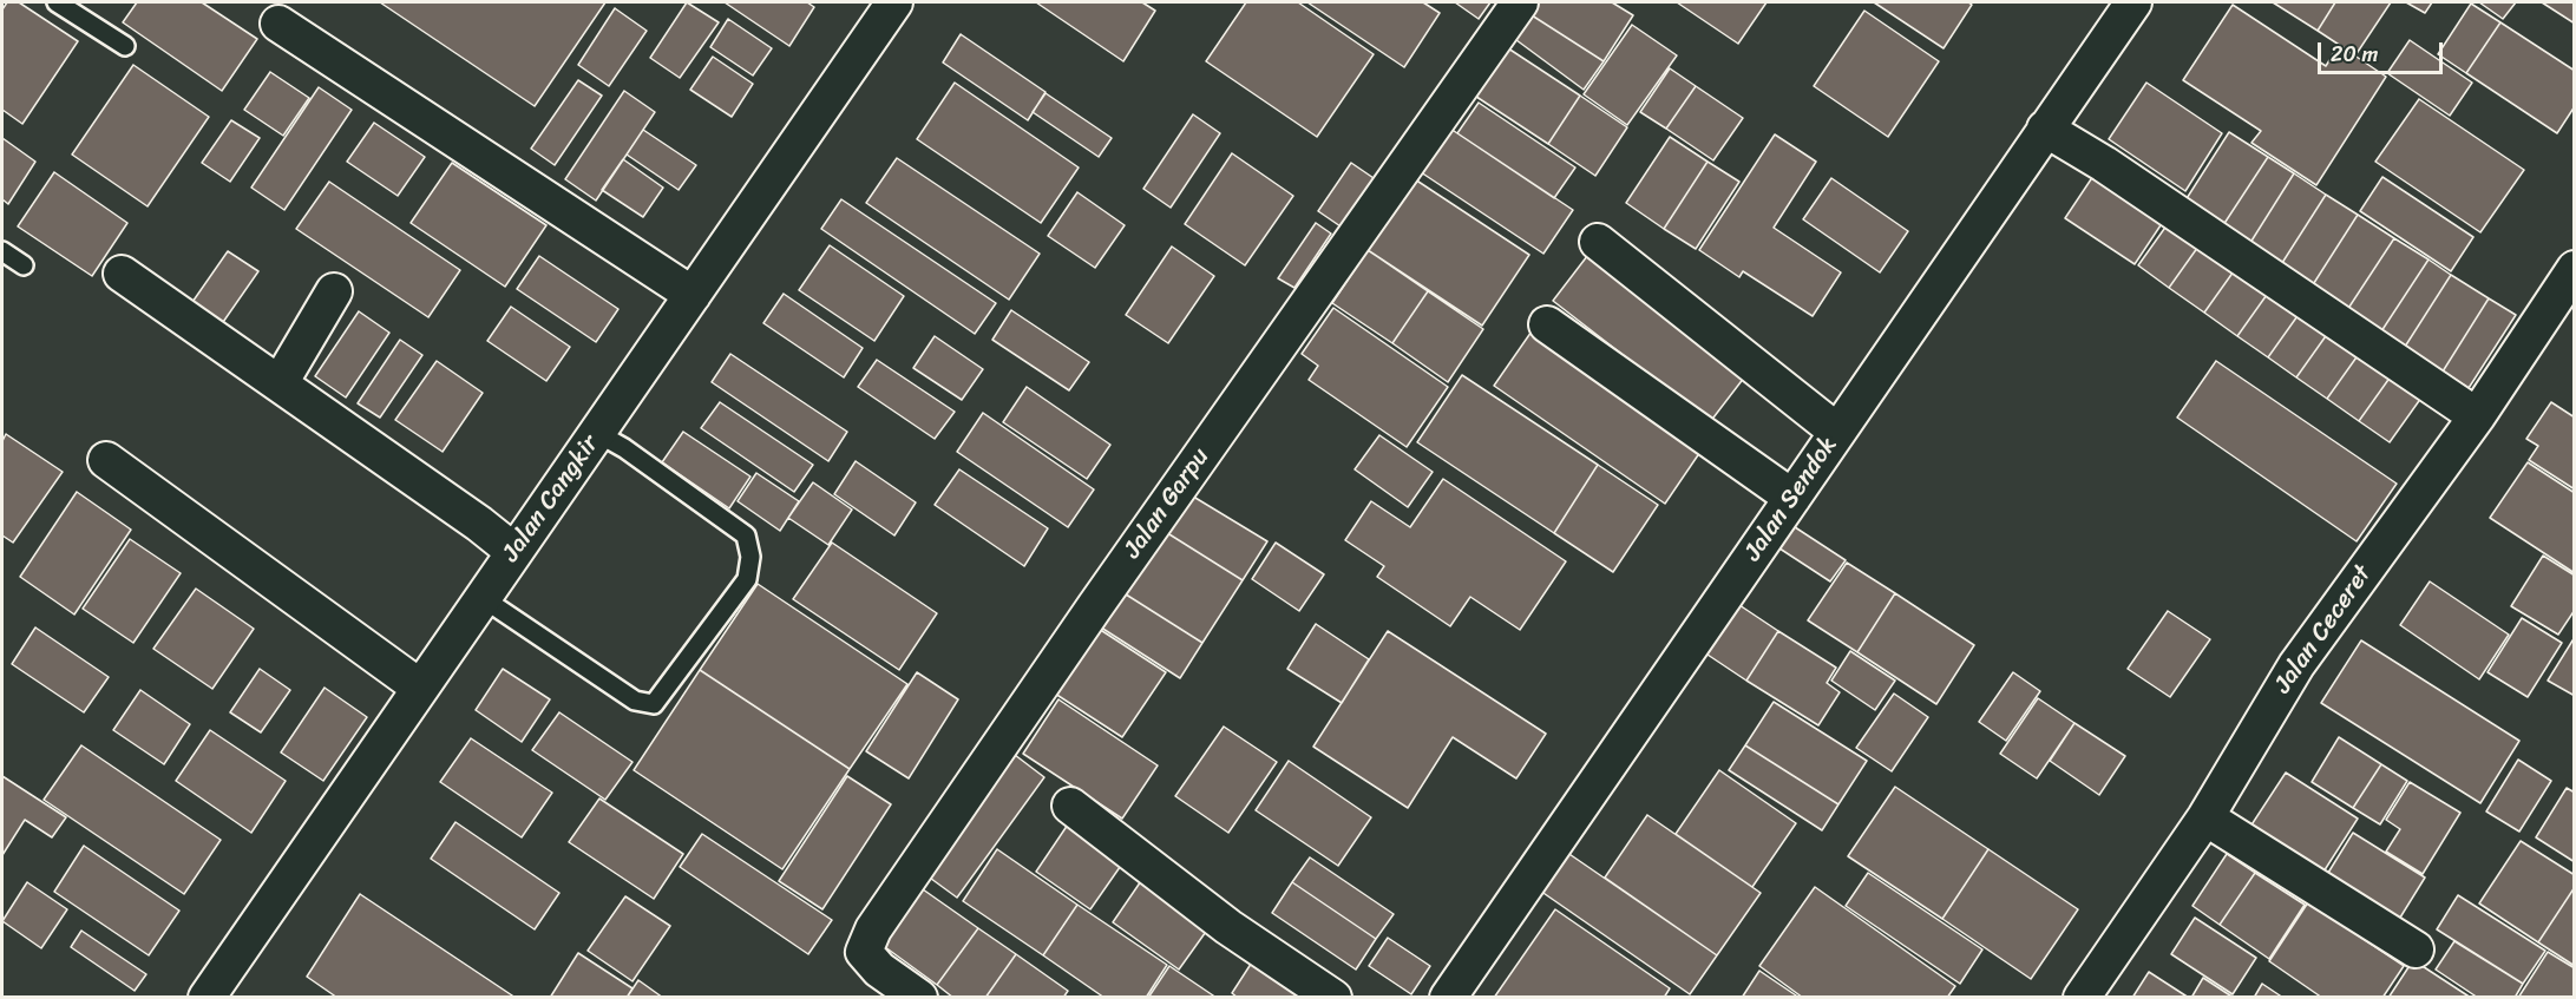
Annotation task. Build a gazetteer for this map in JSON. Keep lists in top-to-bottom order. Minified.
{"streets":{"street":["Jalan Cangkir","Jalan Sendok","Jalan Garpu","Jalan Ceceret"]},"scale_bar":"20 m"}
